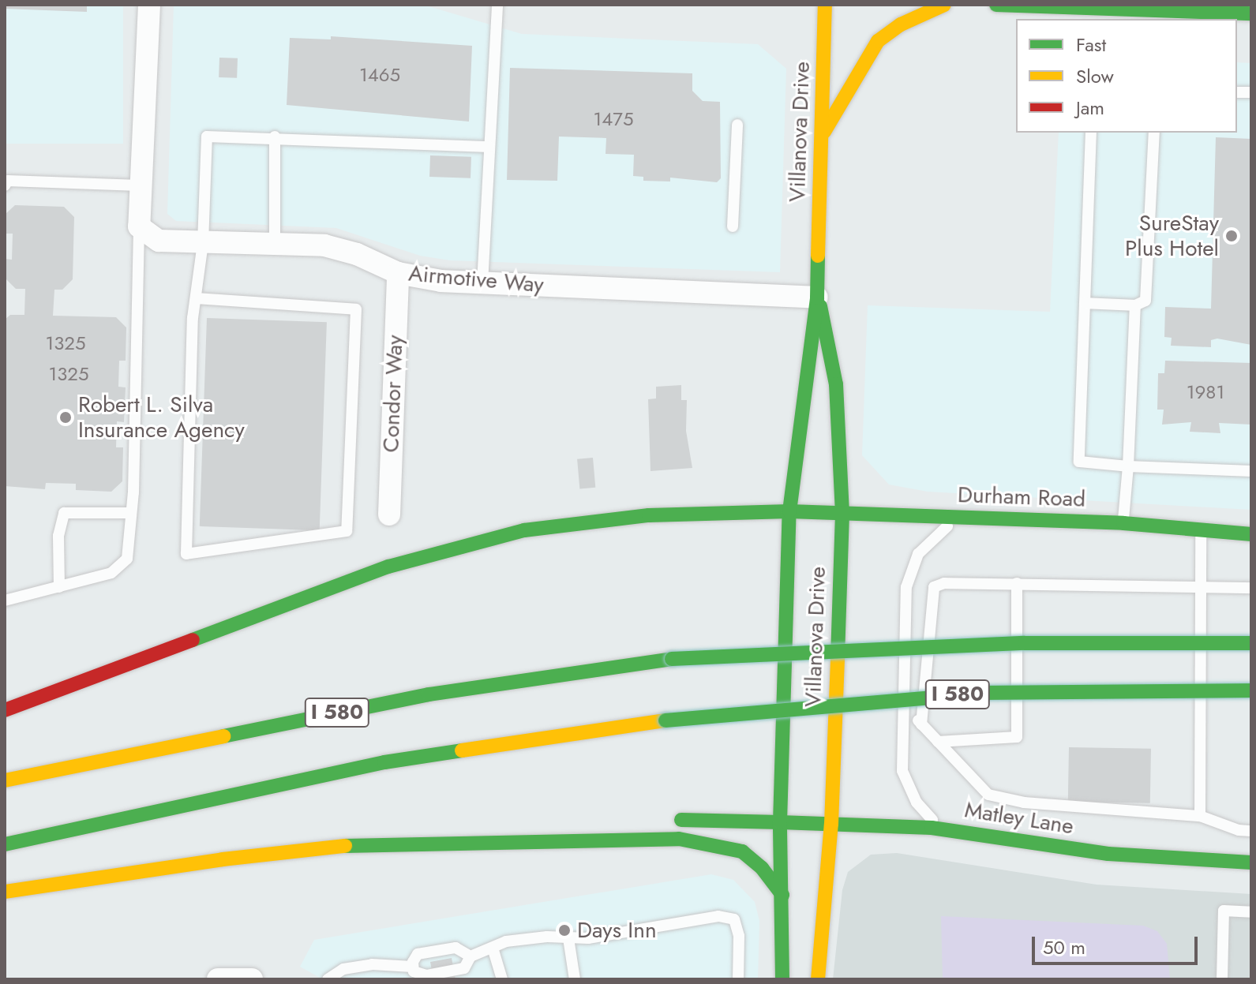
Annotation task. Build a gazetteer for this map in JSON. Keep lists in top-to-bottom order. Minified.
{"streets":{"main road":["Villanova Drive","Durham Road","I 580","Matley Lane"],"street":["Airmotive Way","Condor Way"]},"crossings":[["Villanova Drive","Airmotive Way"],["Villanova Drive","Durham Road"],["Villanova Drive","Matley Lane"],["Airmotive Way","Condor Way"]],"places":["SureStay Plus Hotel","Robert L. Silva Insurance Agency","Days Inn"],"house_numbers":["1465","1475","1325","1325","1981"],"legend":["Fast","Slow","Jam"],"scale_bar":"50 m"}
